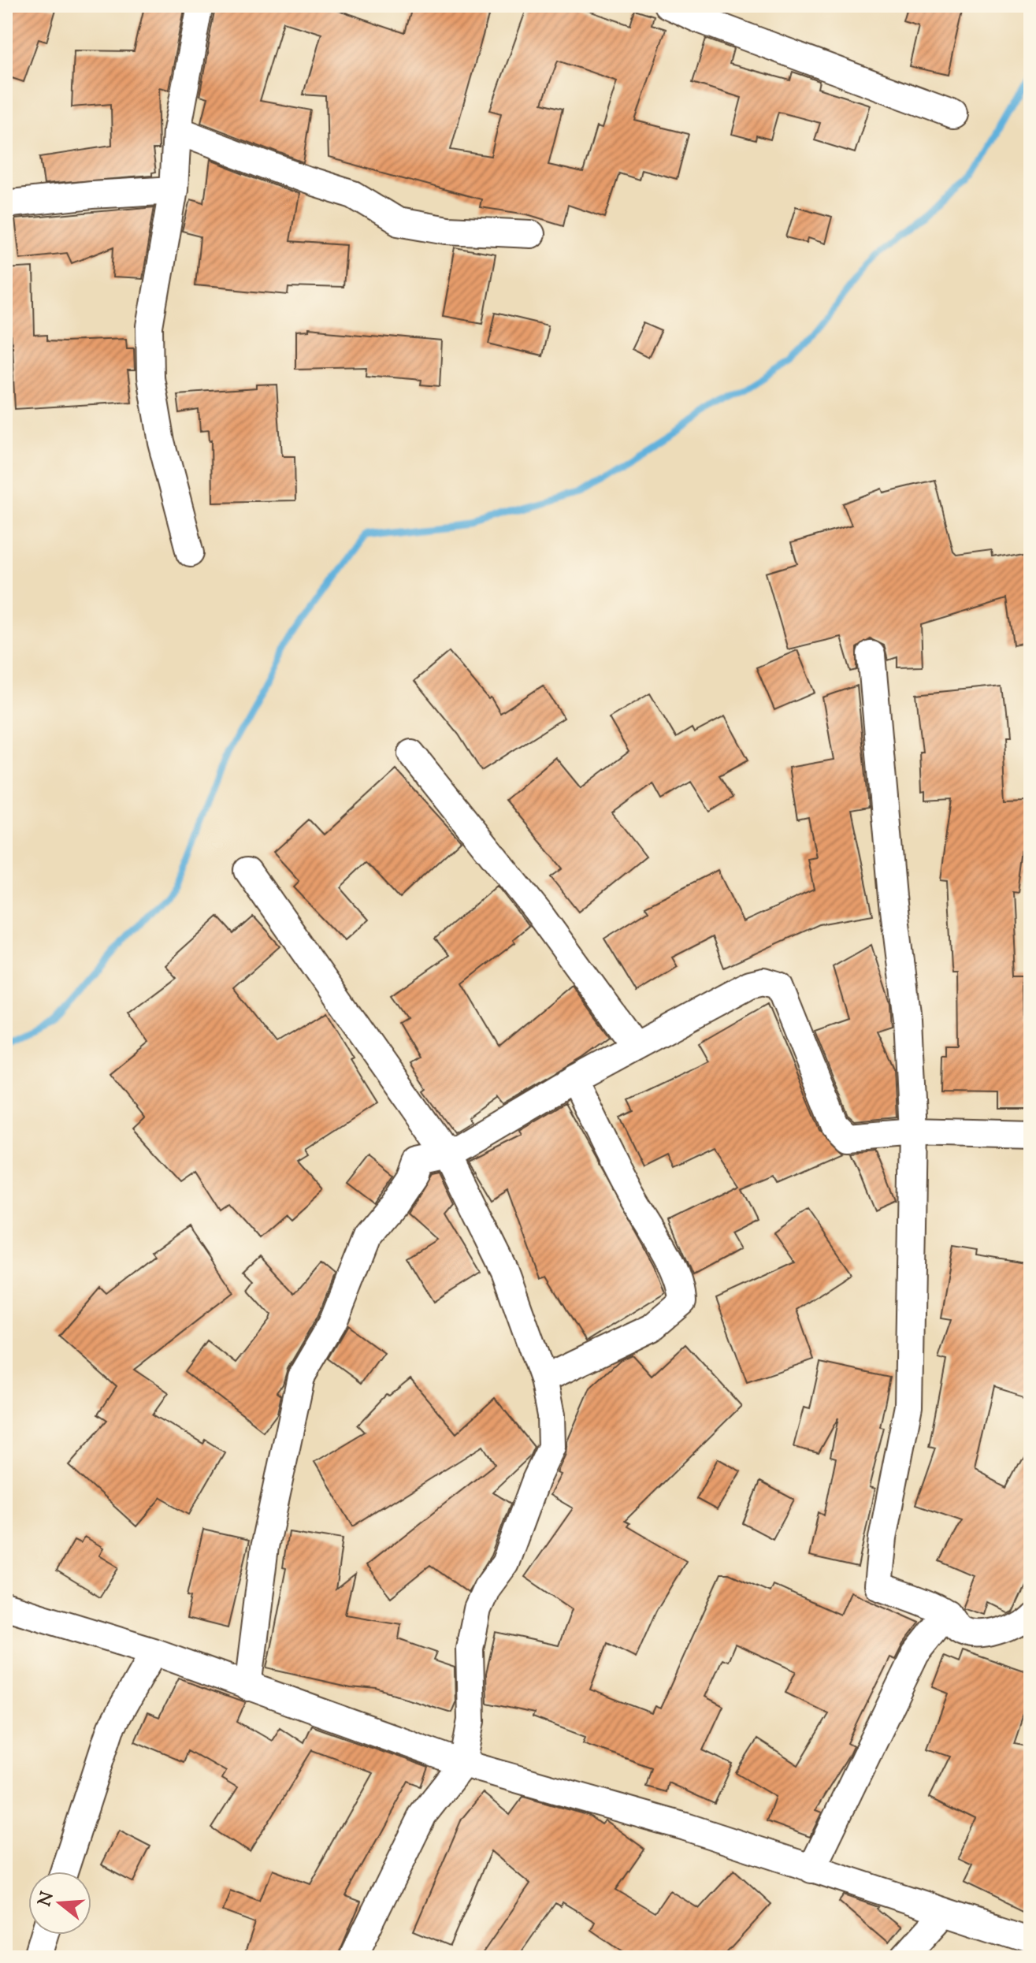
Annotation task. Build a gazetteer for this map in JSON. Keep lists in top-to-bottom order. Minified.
{"north":"left"}
